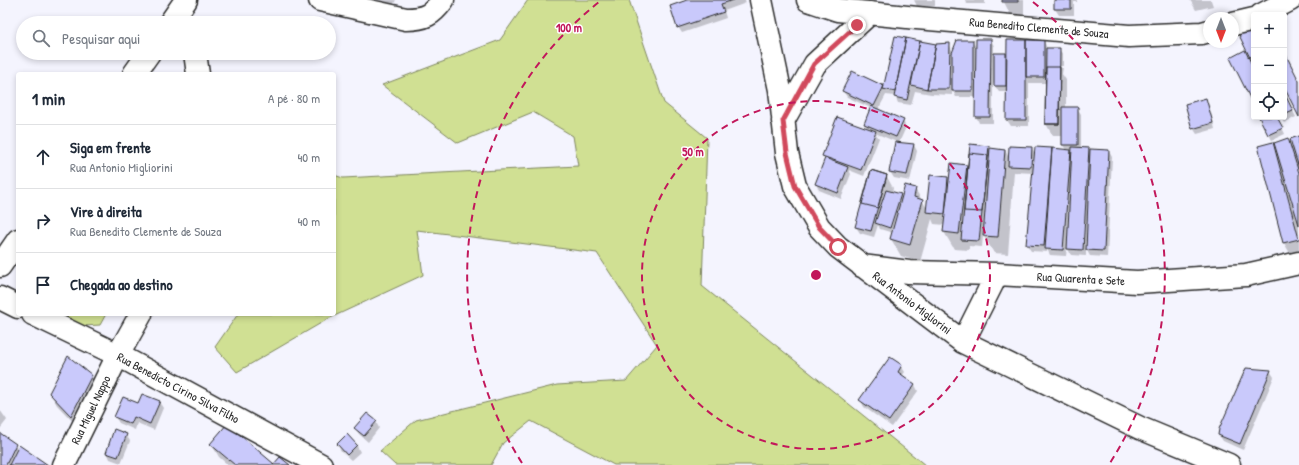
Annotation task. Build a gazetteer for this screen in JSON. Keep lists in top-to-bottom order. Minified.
{"streets":{"street":["Rua Benedito Clemente de Souza","Rua Quarenta e Sete","Rua Antonio Migliorini","Rua Benedicto Cirino Silva Filho","Rua Miguel Nappo"]},"crossings":[["Rua Quarenta e Sete","Rua Antonio Migliorini"],["Rua Benedicto Cirino Silva Filho","Rua Miguel Nappo"]],"north":"bottom","page":{"map_buttons":["+","−"],"search":"Pesquisar aqui","heading":["1 min","A pé · 80 m"],"list":[["Siga em frente","Rua Antonio Migliorini","40 m"],["Vire à direita","Rua Benedito Clemente de Souza","40 m"],"Chegada ao destino"]},"rings":["100 m","50 m"]}
